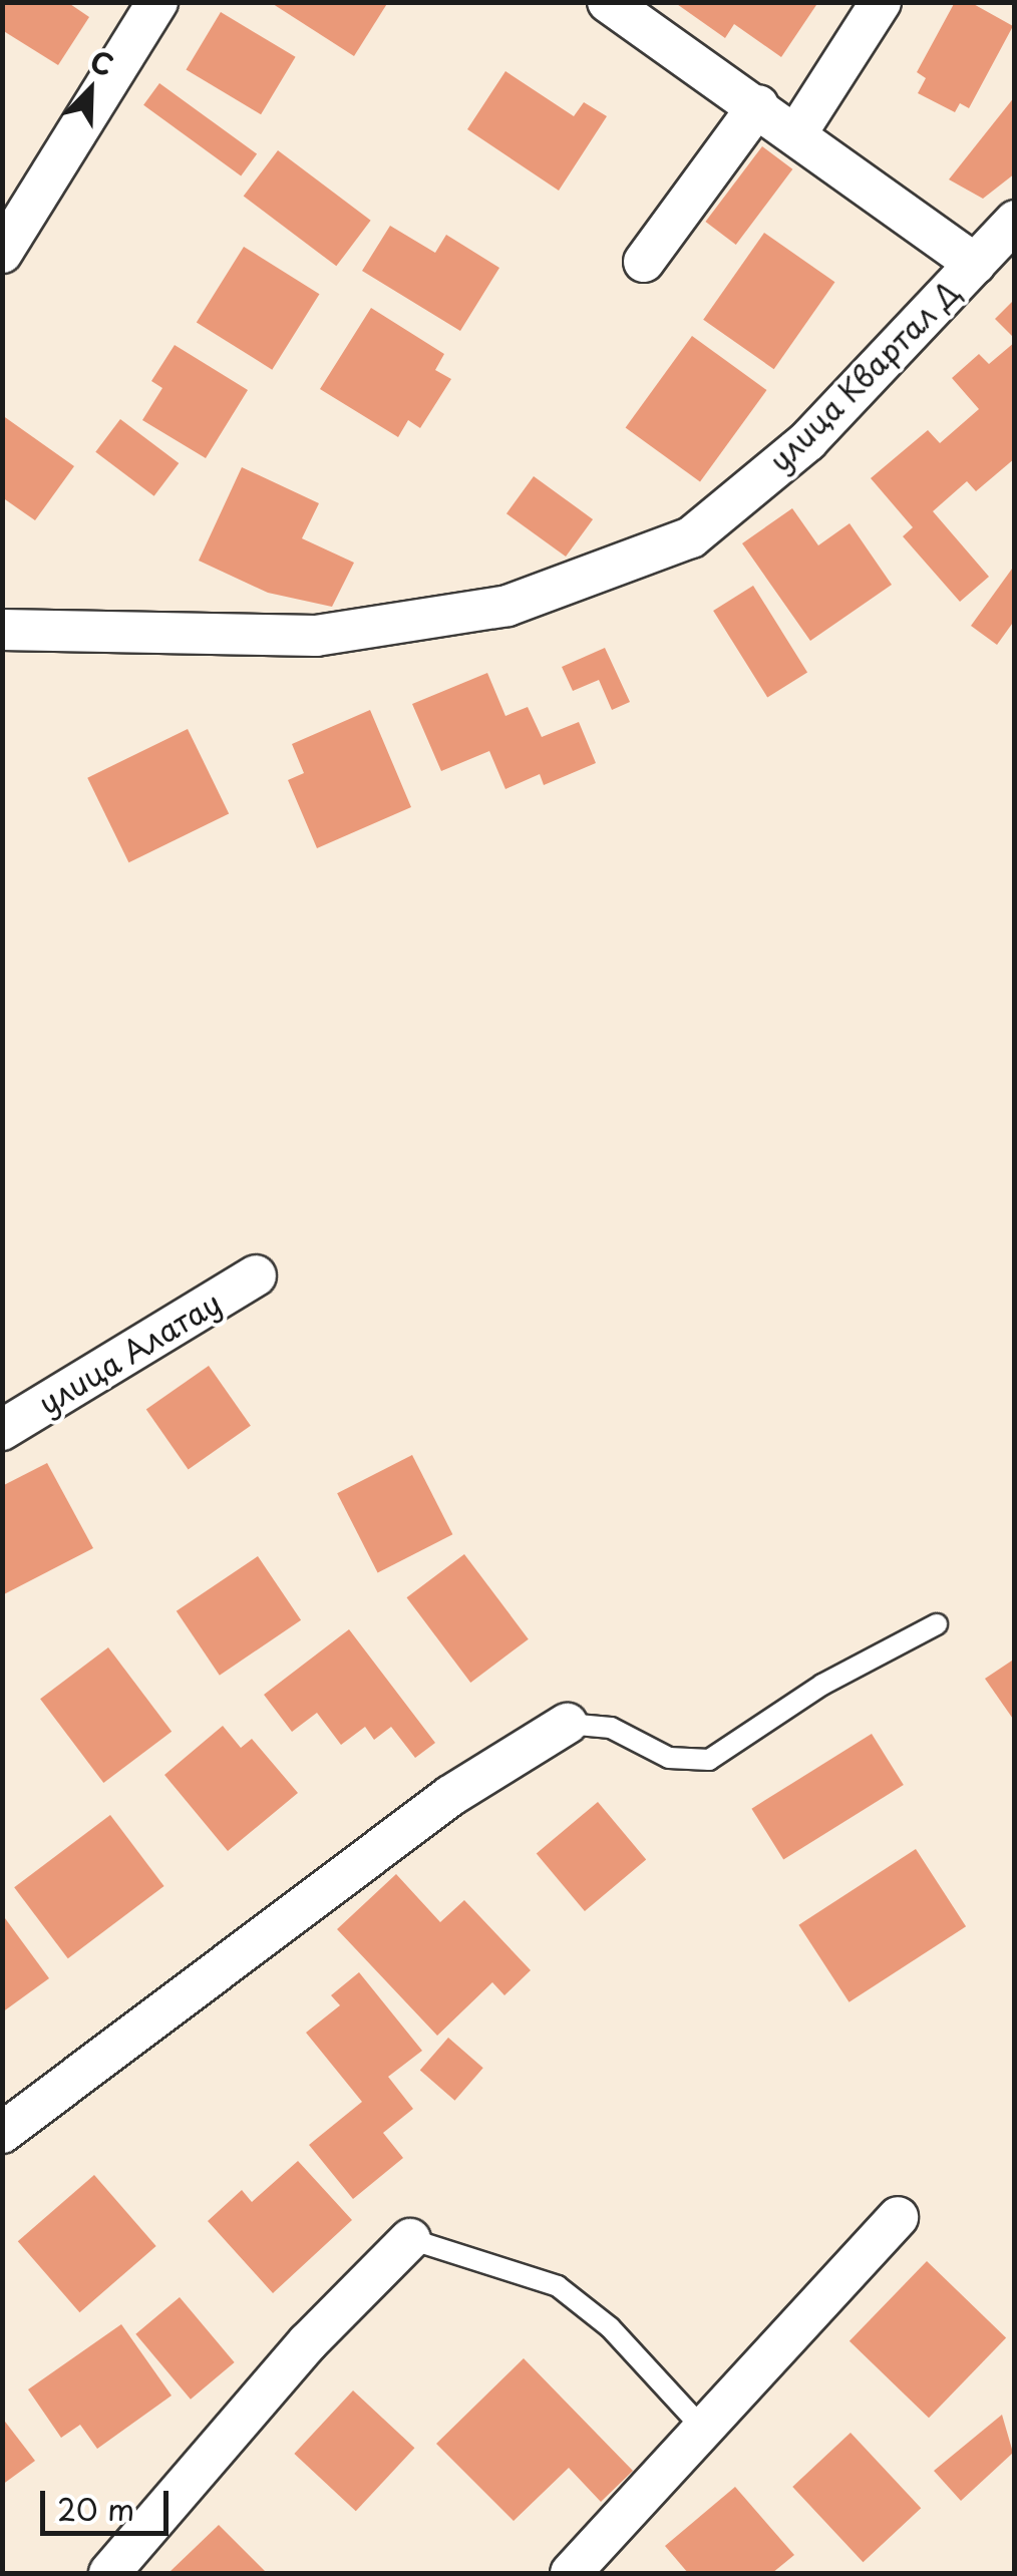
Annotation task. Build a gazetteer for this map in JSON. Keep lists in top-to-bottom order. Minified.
{"streets":{"street":["улица Квартал Д","улица Алатау"]},"scale_bar":"20 m","north":"top right"}
